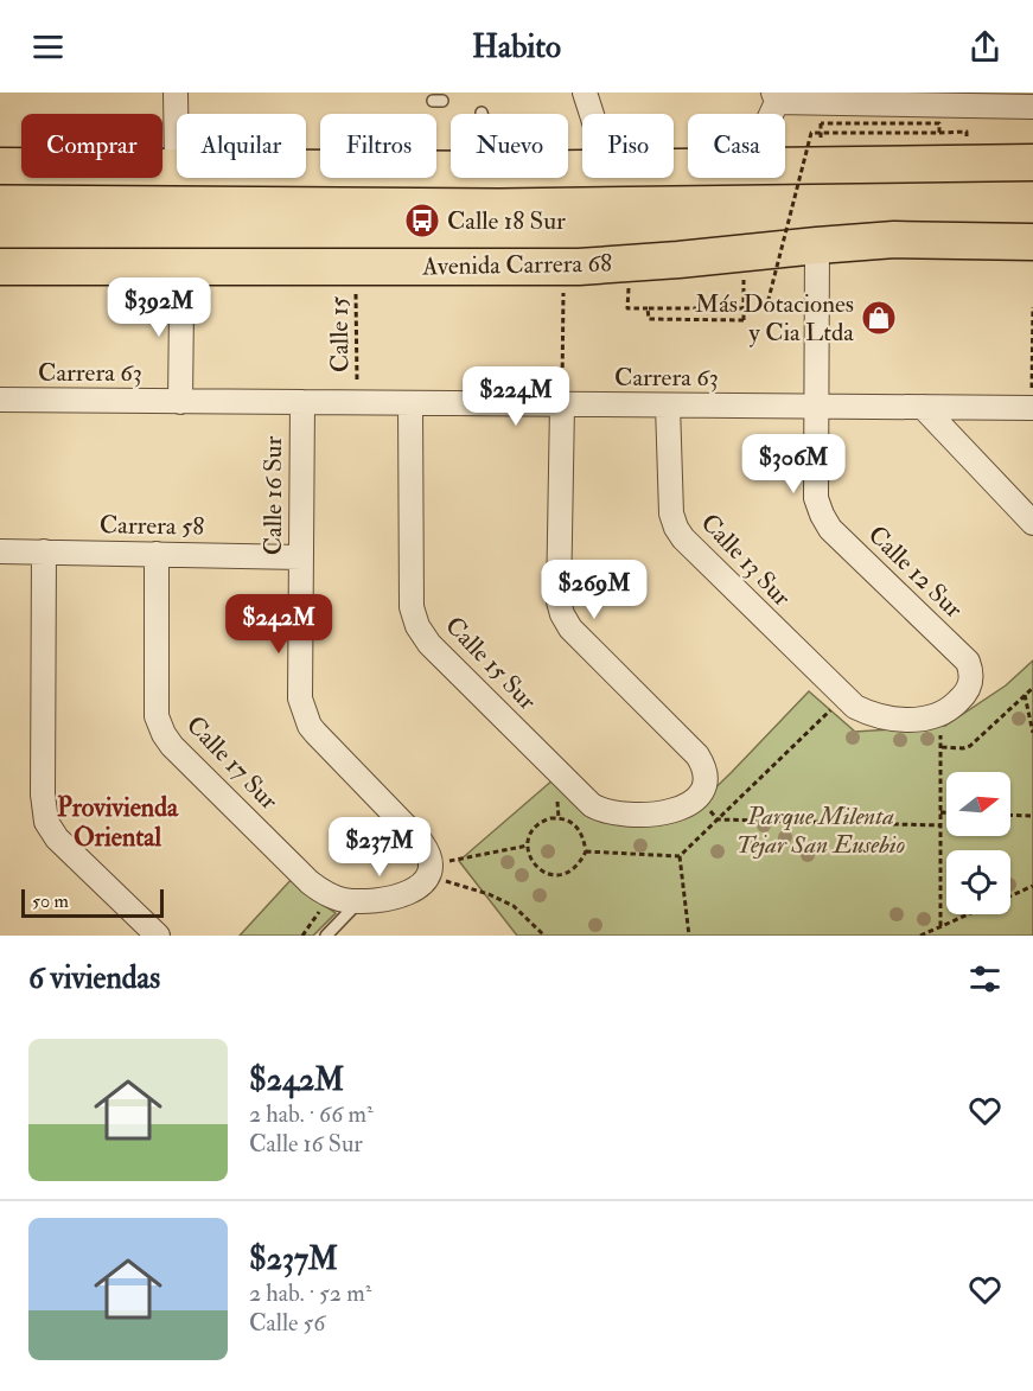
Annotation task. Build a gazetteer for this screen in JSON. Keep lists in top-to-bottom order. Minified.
{"streets":{"main road":["Avenida Carrera 68"],"street":["Carrera 63","Calle 16 Sur","Carrera 58","Calle 13 Sur","Calle 12 Sur","Calle 15 Sur","Calle 17 Sur"],"path":["Calle 15"]},"crossings":[["Avenida Carrera 68","Calle 15"],["Avenida Carrera 68","Calle 12 Sur"],["Calle 15","Carrera 63"],["Carrera 63","Calle 16 Sur"],["Carrera 63","Calle 13 Sur"],["Carrera 63","Calle 12 Sur"],["Carrera 63","Calle 15 Sur"],["Calle 16 Sur","Carrera 58"],["Carrera 58","Calle 17 Sur"],["Calle 13 Sur","Calle 12 Sur"]],"districts":["Provivienda Oriental"],"parks":["Parque Milenta Tejar San Eusebio"],"places":{"bus stop":["Calle 18 Sur"],"shop":["Más Dotaciones y Cia Ltda"]},"scale_bar":"50 m","north":"right","page":{"header":"Habito","chip":["Comprar","Alquilar","Filtros","Nuevo","Piso","Casa"],"price":["$392M","$224M","$306M","$269M","$242M","$237M"],"scale":"50 m","heading":"6 viviendas","list":[{"name":"$242M","note":"2 hab. · 66 m² · Calle 16 Sur"},{"name":"$237M","note":"2 hab. · 52 m² · Calle 56"}]}}
